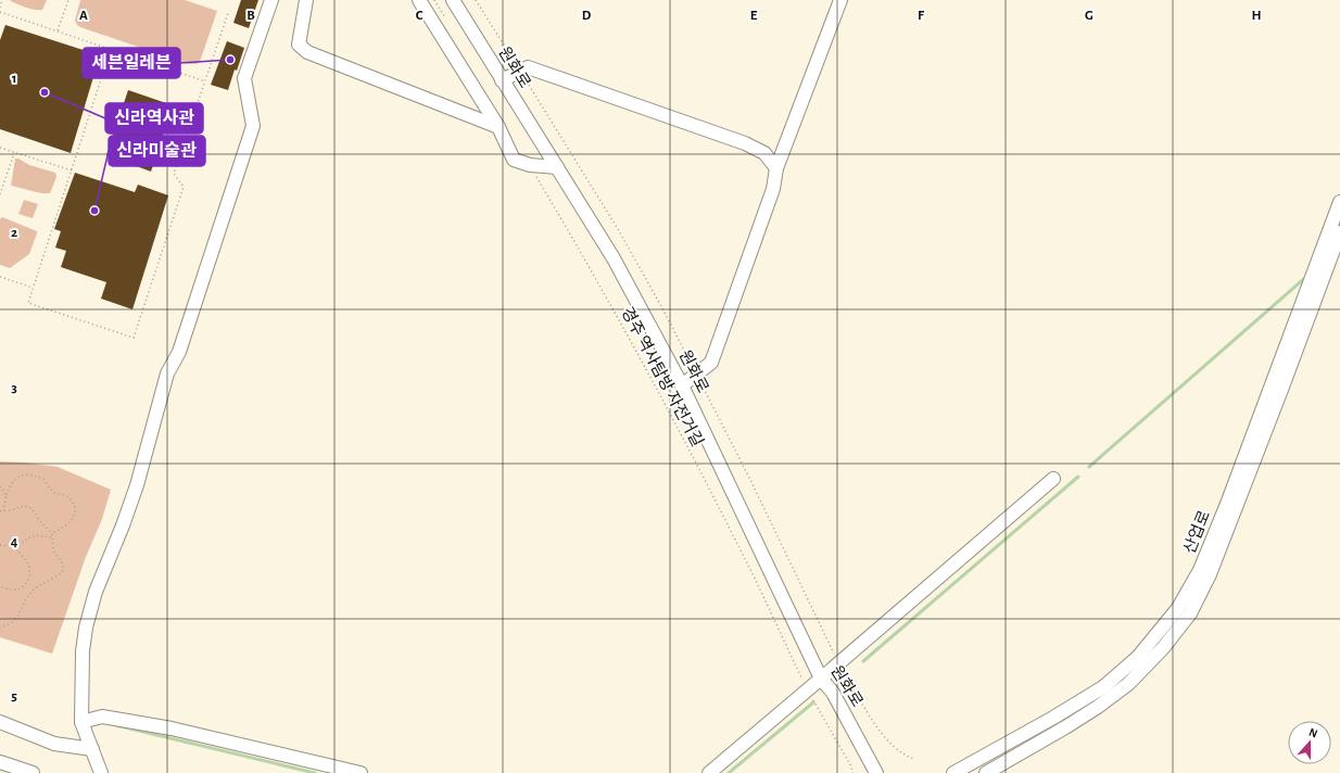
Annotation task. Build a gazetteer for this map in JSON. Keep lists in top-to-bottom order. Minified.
{"streets":{"street":["원화로","산업로"],"path":["경주 역사탐방 자전거길"]},"places":["세븐일레븐","신라역사관","신라미술관"],"north":"top","grid":{"columns":["A","B","C","D","E","F","G","H"],"rows":["1","2","3","4","5"]}}
